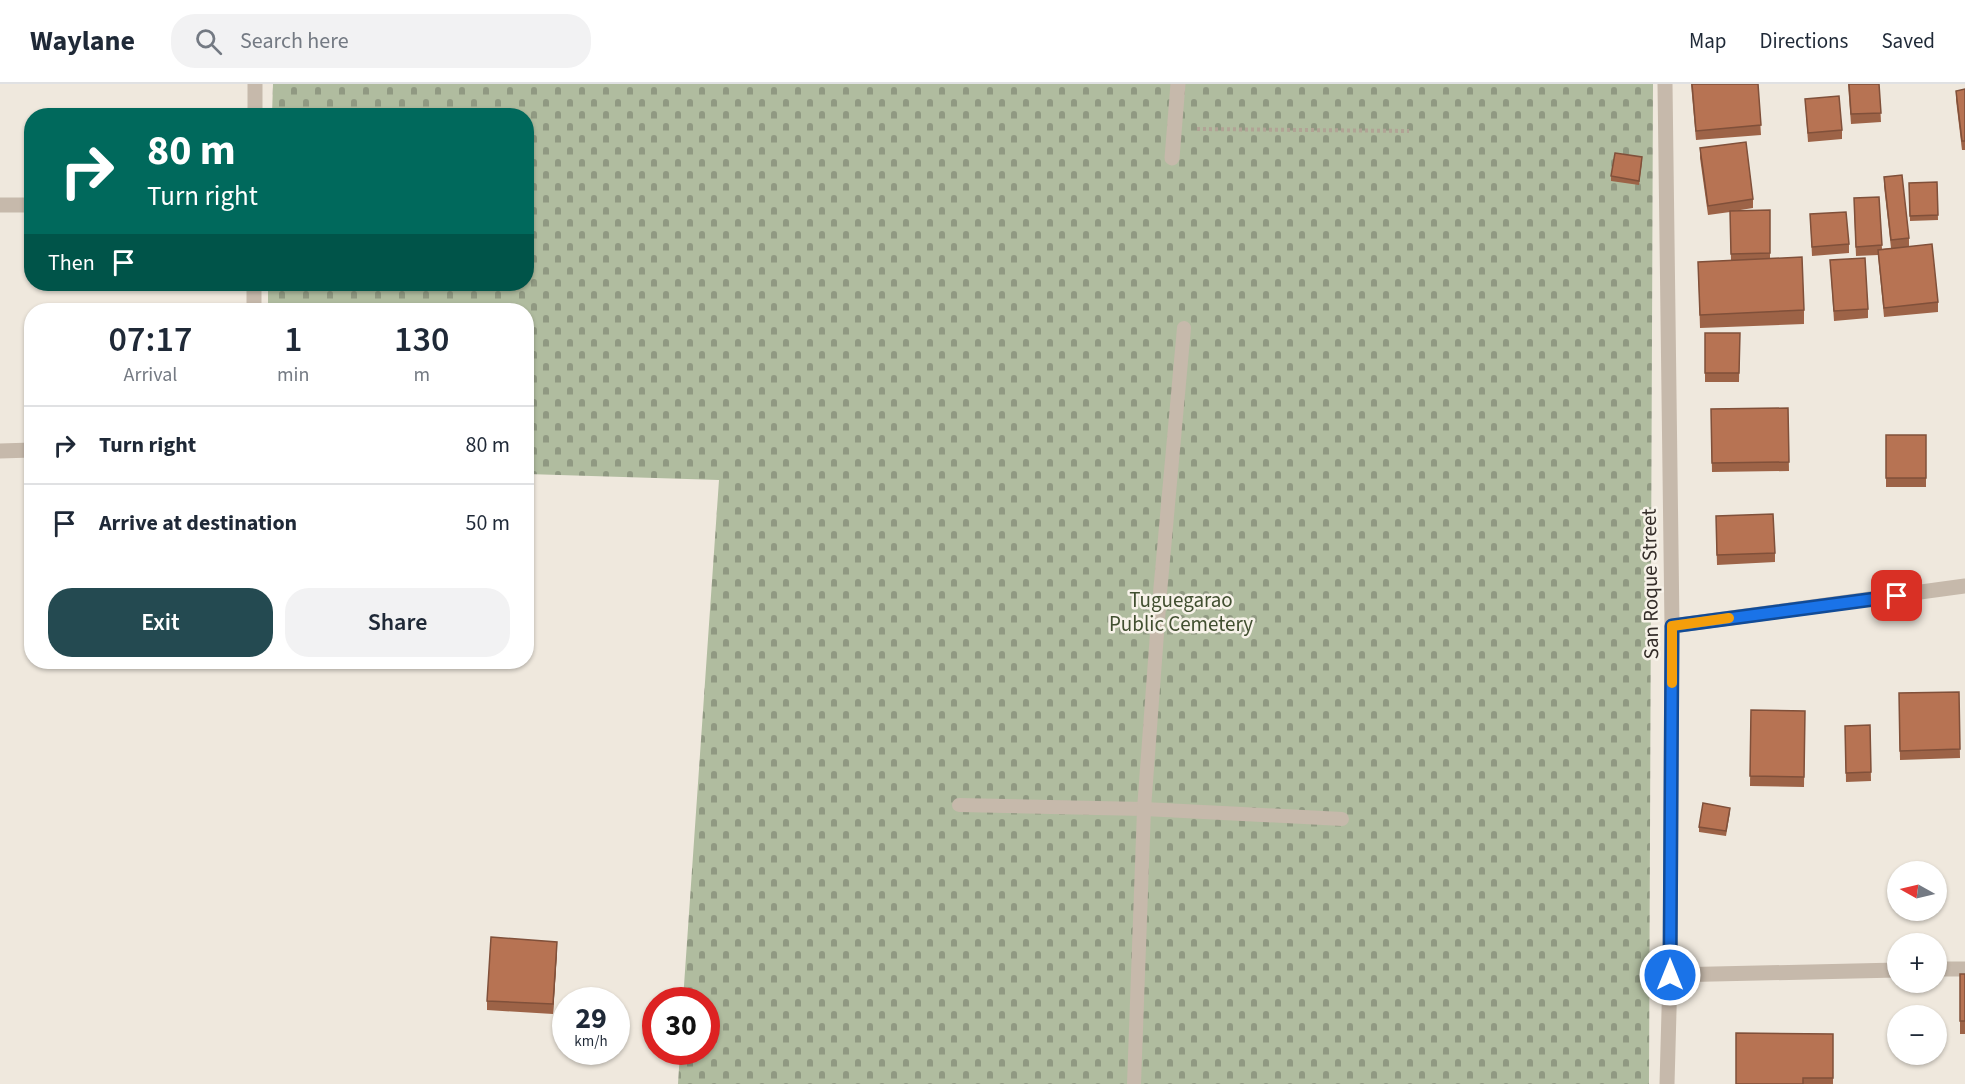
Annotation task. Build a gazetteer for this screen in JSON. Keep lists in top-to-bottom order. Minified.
{"streets":{"street":["San Roque Street"]},"parks":["Tuguegarao Public Cemetery"],"north":"left","page":{"header":"Waylane","search":"Search here","nav":["Map","Directions","Saved"],"turn":["80 m","Turn right"],"then":"Then","eta":["07:17","Arrival","1","min","130","m"],"list":[{"name":"Turn right","value":"80 m"},{"name":"Arrive at destination","value":"50 m"}],"buttons":["Exit","Share"],"map_buttons":["+","−"],"speed":"29 km/h","limit":"30"}}
